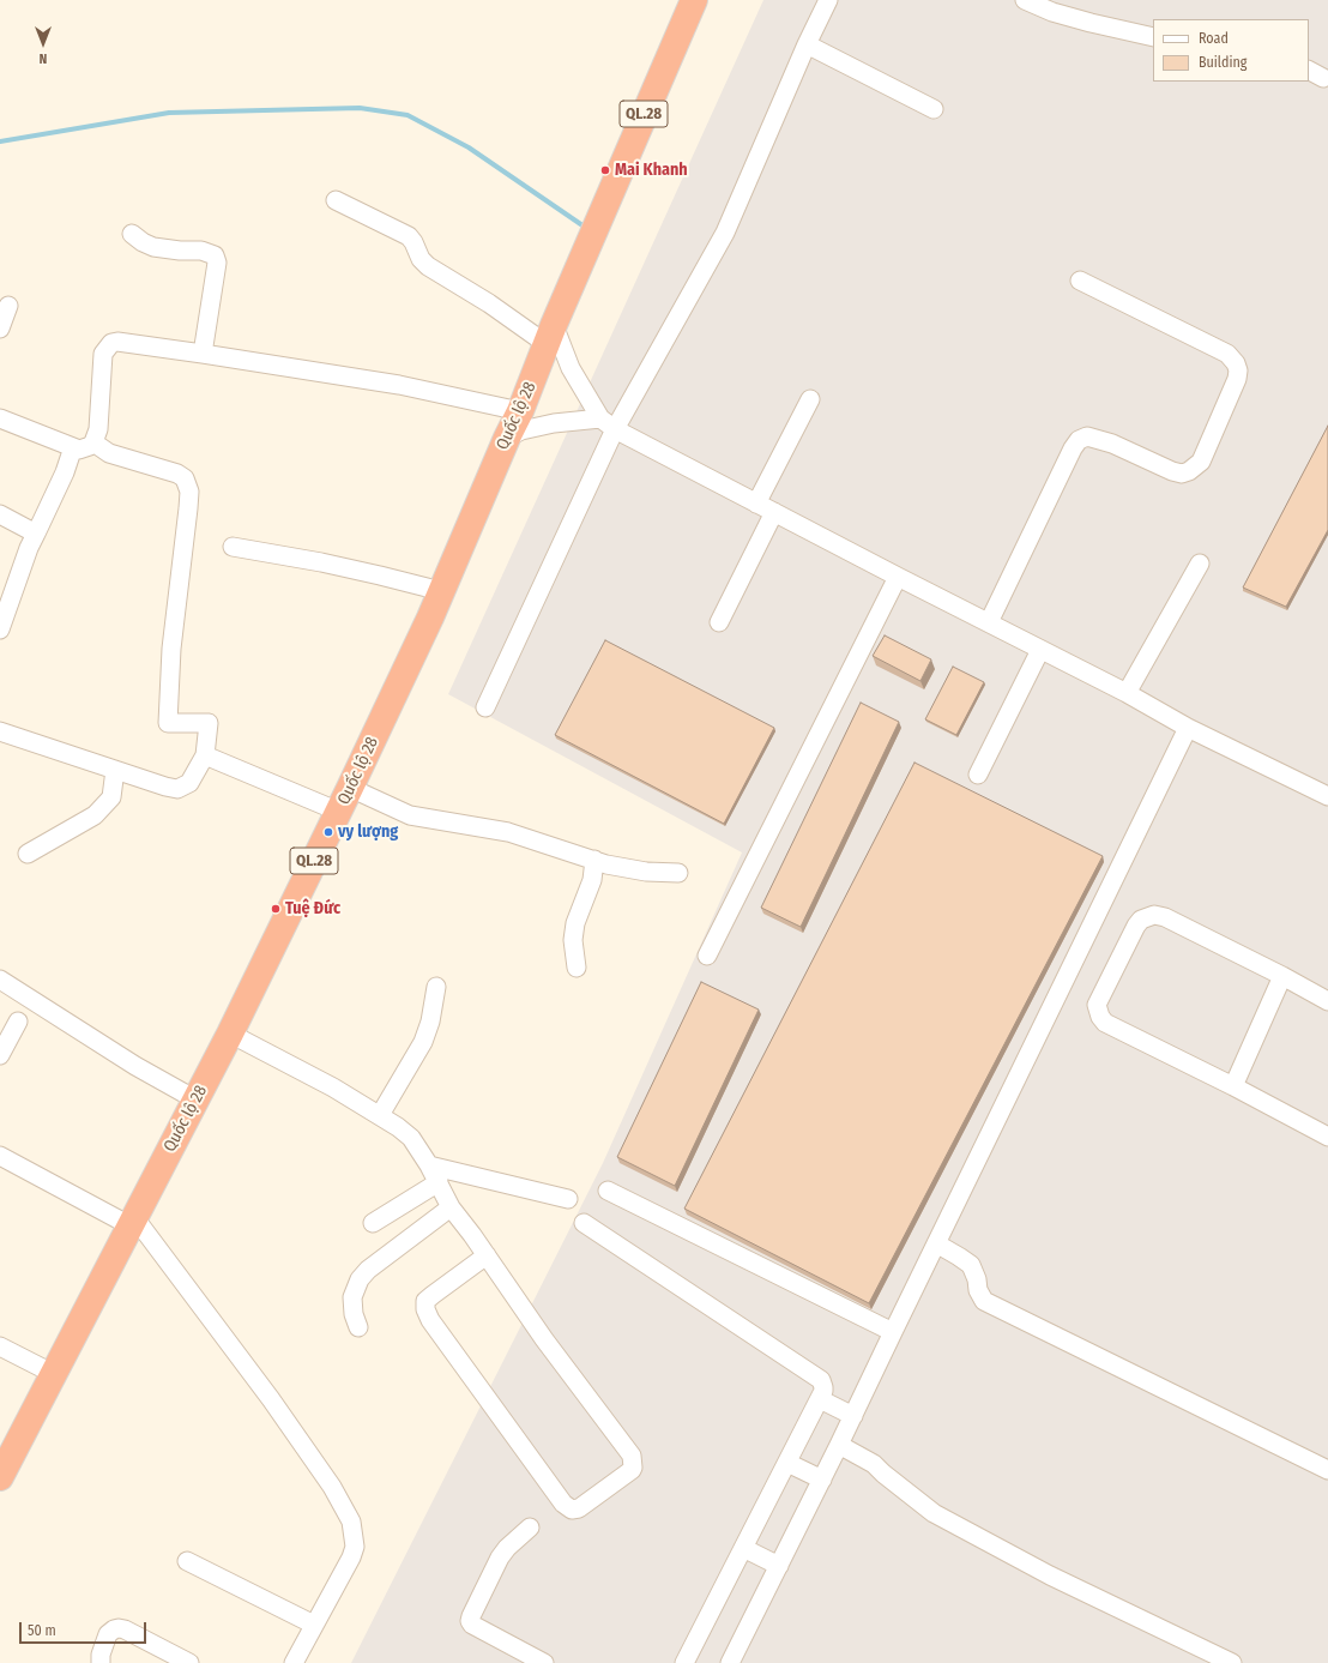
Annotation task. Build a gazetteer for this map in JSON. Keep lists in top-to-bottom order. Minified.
{"streets":{"highway":["QL.28","Quốc lộ 28"]},"places":["Mai Khanh","vy lượng","Tuệ Đức"],"legend":["Road","Building"],"scale_bar":"50 m","north":"bottom"}
